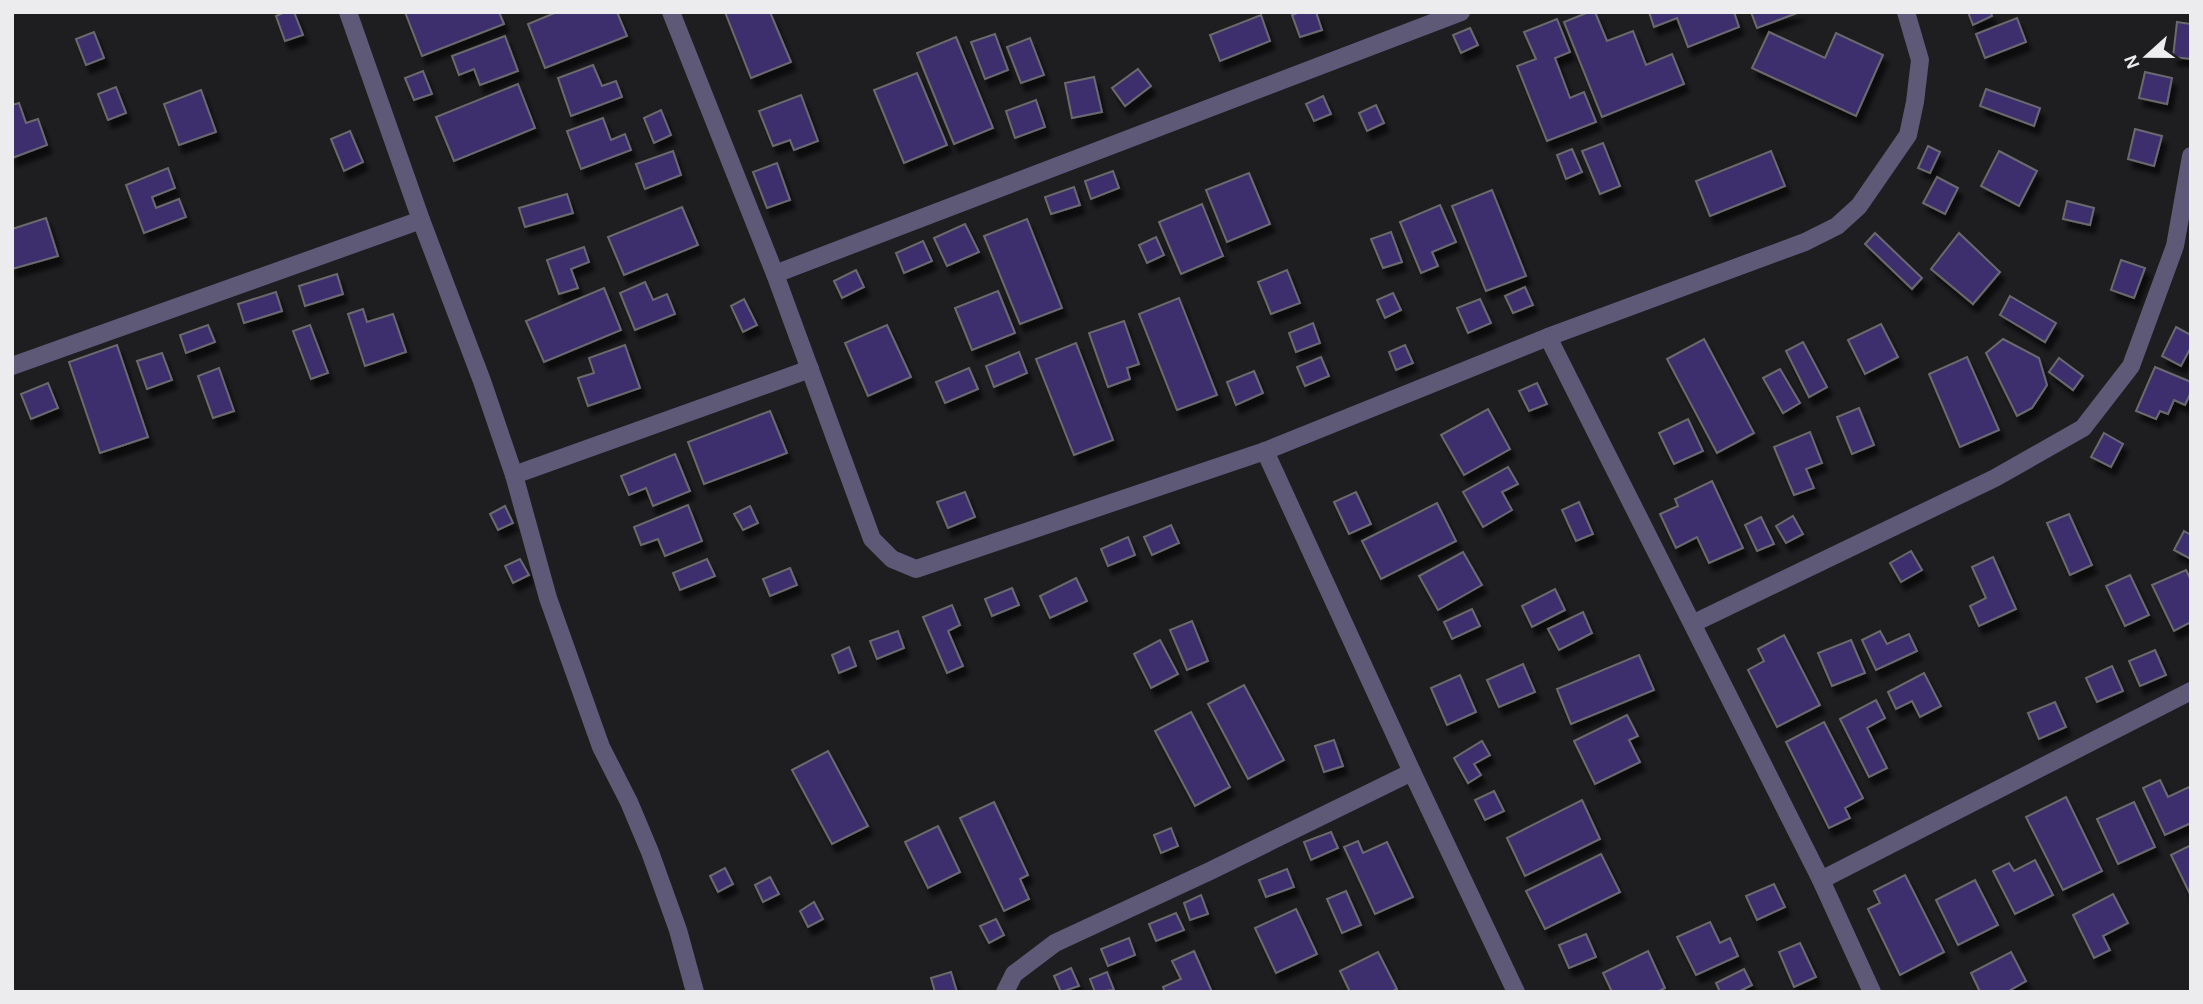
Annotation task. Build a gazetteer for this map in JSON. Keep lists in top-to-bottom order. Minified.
{"north":"left"}
